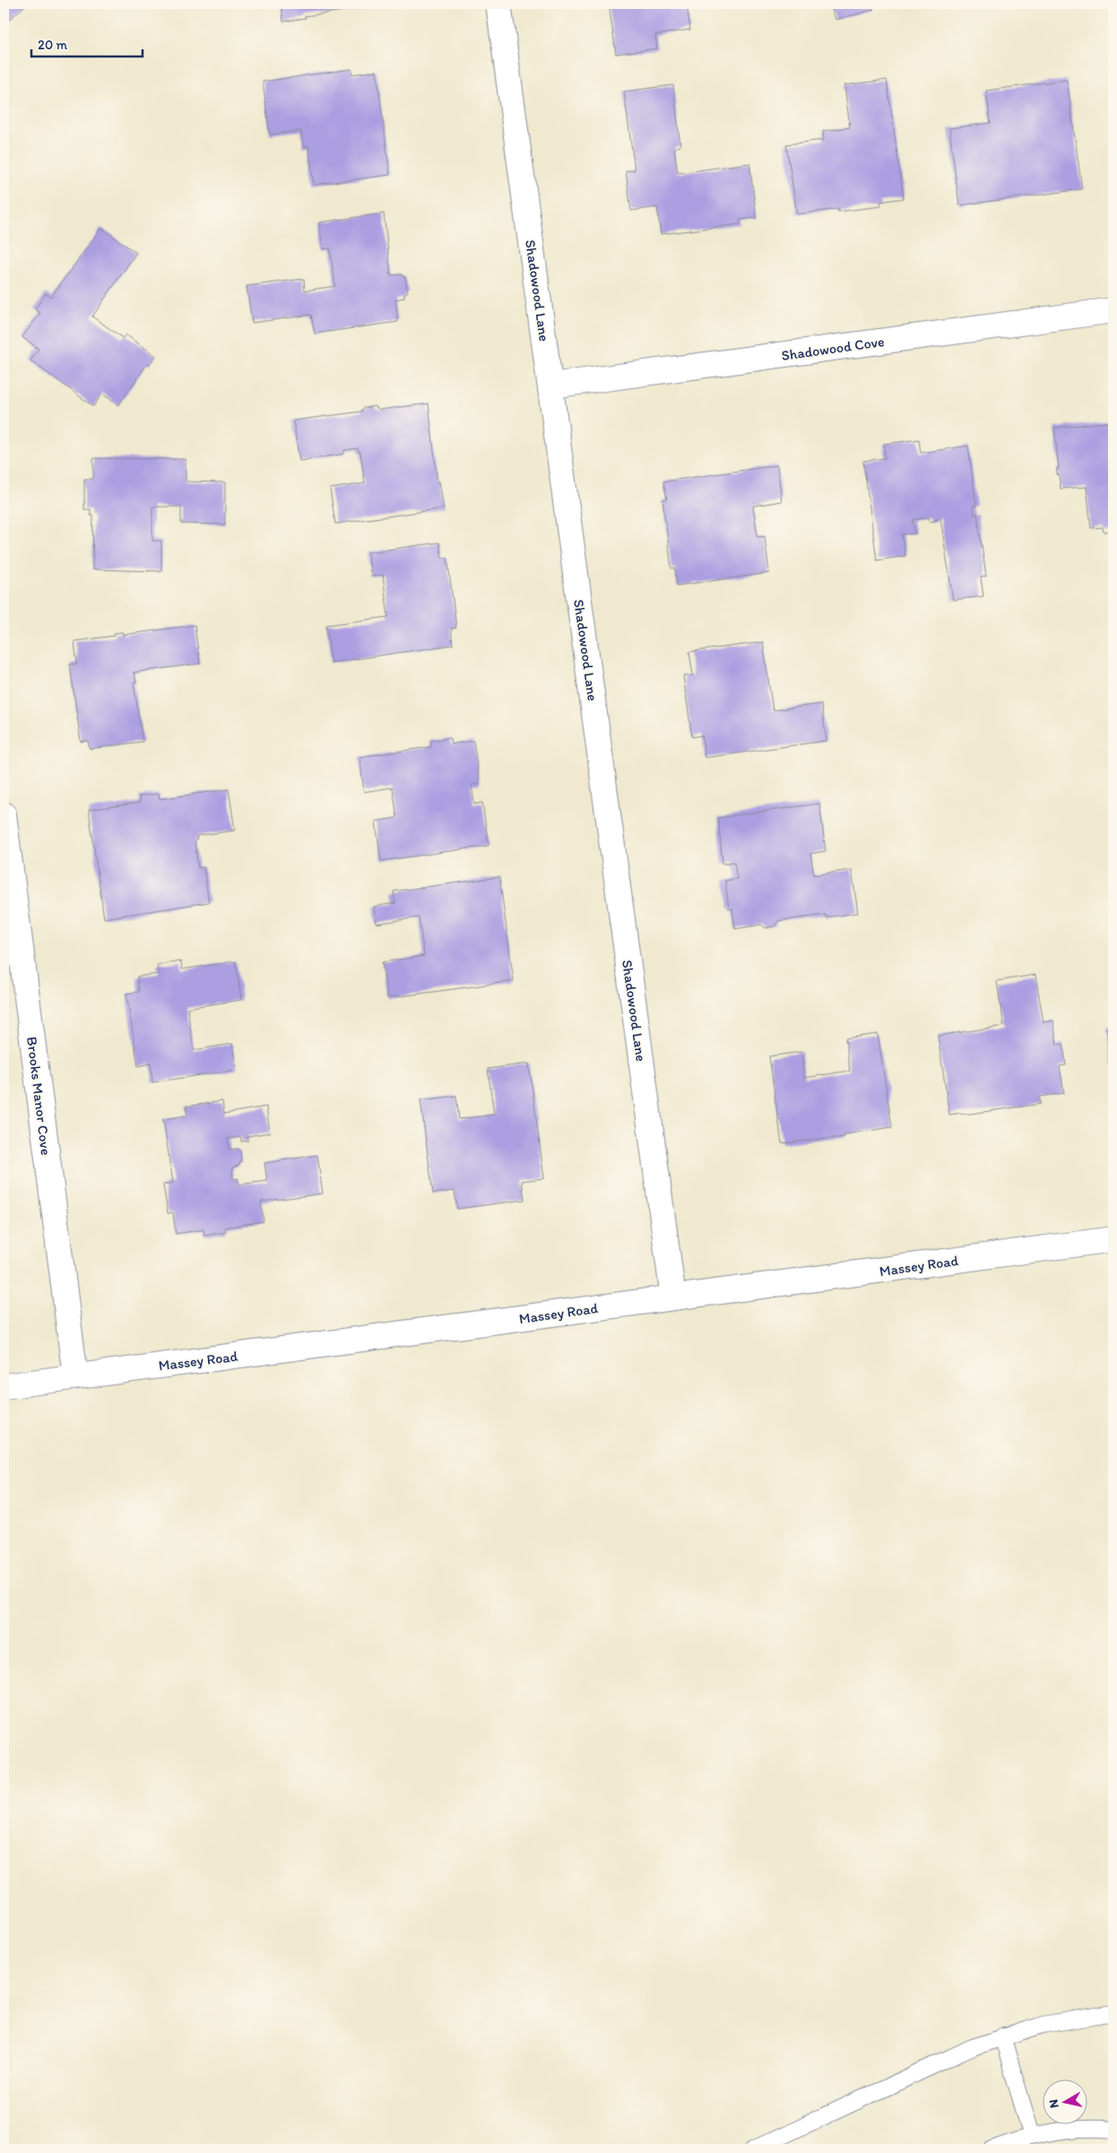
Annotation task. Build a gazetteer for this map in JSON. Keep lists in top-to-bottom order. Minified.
{"streets":{"street":["Shadowood Lane","Shadowood Cove","Brooks Manor Cove","Massey Road"]},"crossings":[["Shadowood Lane","Shadowood Cove"],["Shadowood Lane","Massey Road"],["Brooks Manor Cove","Massey Road"]],"scale_bar":"20 m","north":"left"}
